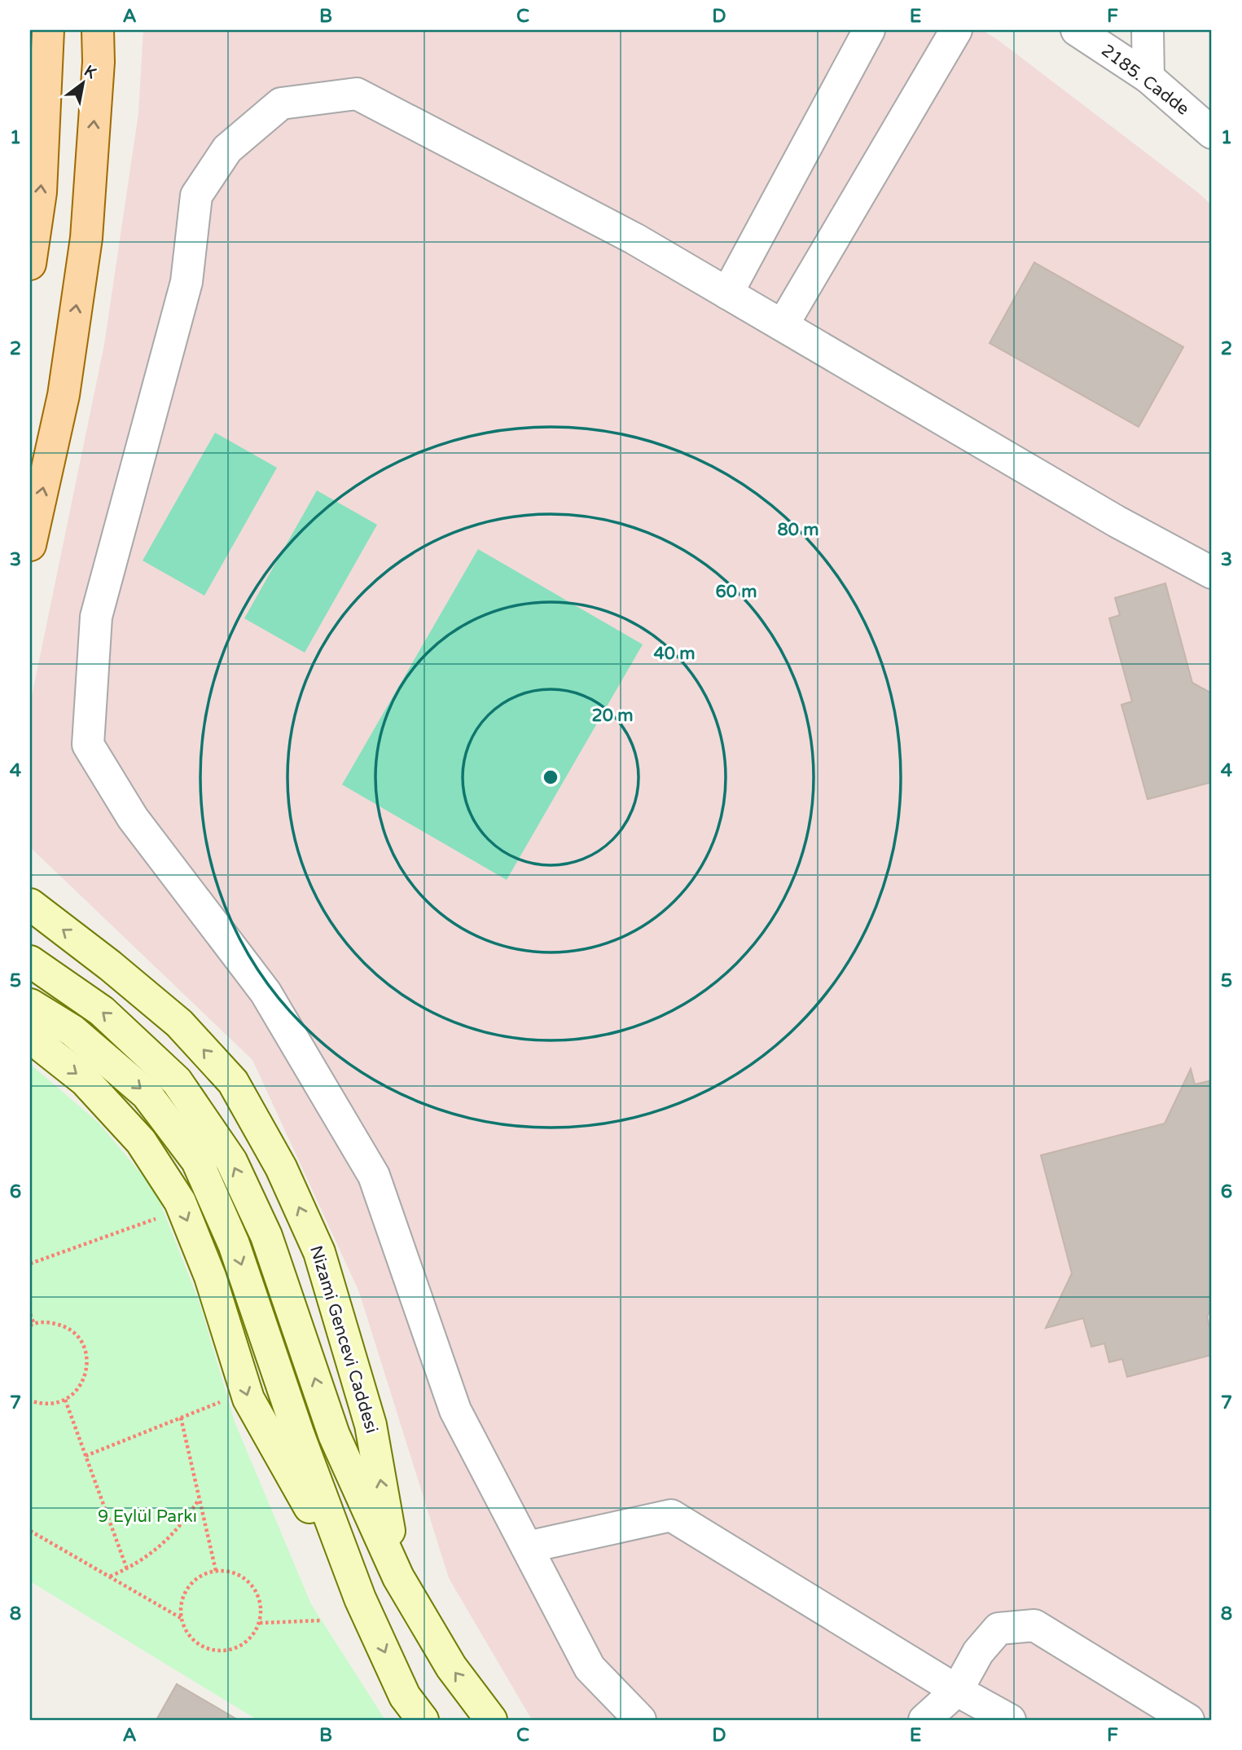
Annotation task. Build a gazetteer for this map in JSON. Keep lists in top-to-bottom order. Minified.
{"streets":{"street":["2185. Cadde","Nizami Gencevi Caddesi"]},"parks":["9 Eylül Parkı"],"north":"top right","grid":{"columns":["A","B","C","D","E","F"],"rows":["1","2","3","4","5","6","7","8"]},"rings":["80 m","60 m","40 m","20 m"]}
